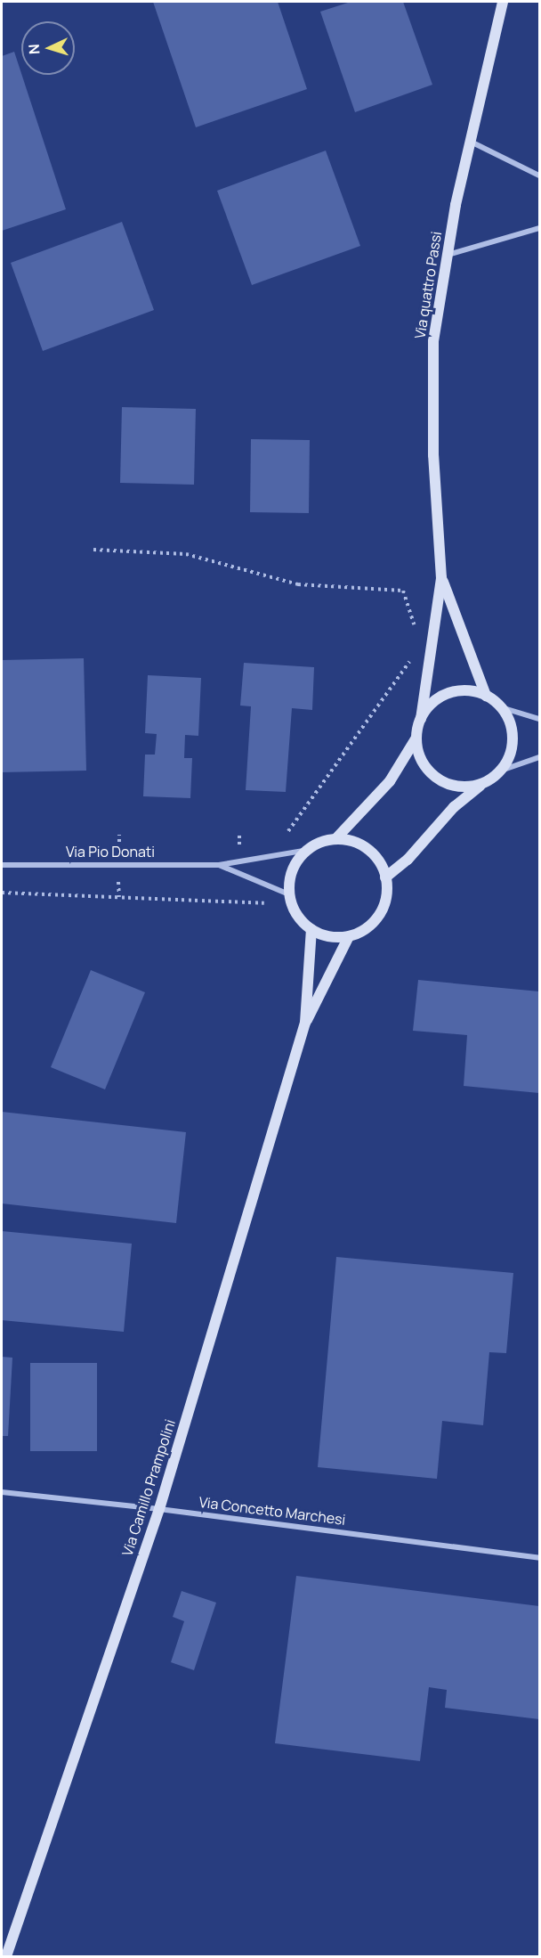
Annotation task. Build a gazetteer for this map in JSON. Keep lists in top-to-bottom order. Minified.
{"streets":{"main road":["Via quattro Passi","Via Pio Donati","Via Camillo Prampolini"],"street":["Via Concetto Marchesi"]},"crossings":[["Via quattro Passi","Via Pio Donati"],["Via Pio Donati","Via Camillo Prampolini"],["Via Camillo Prampolini","Via Concetto Marchesi"]],"north":"left"}
